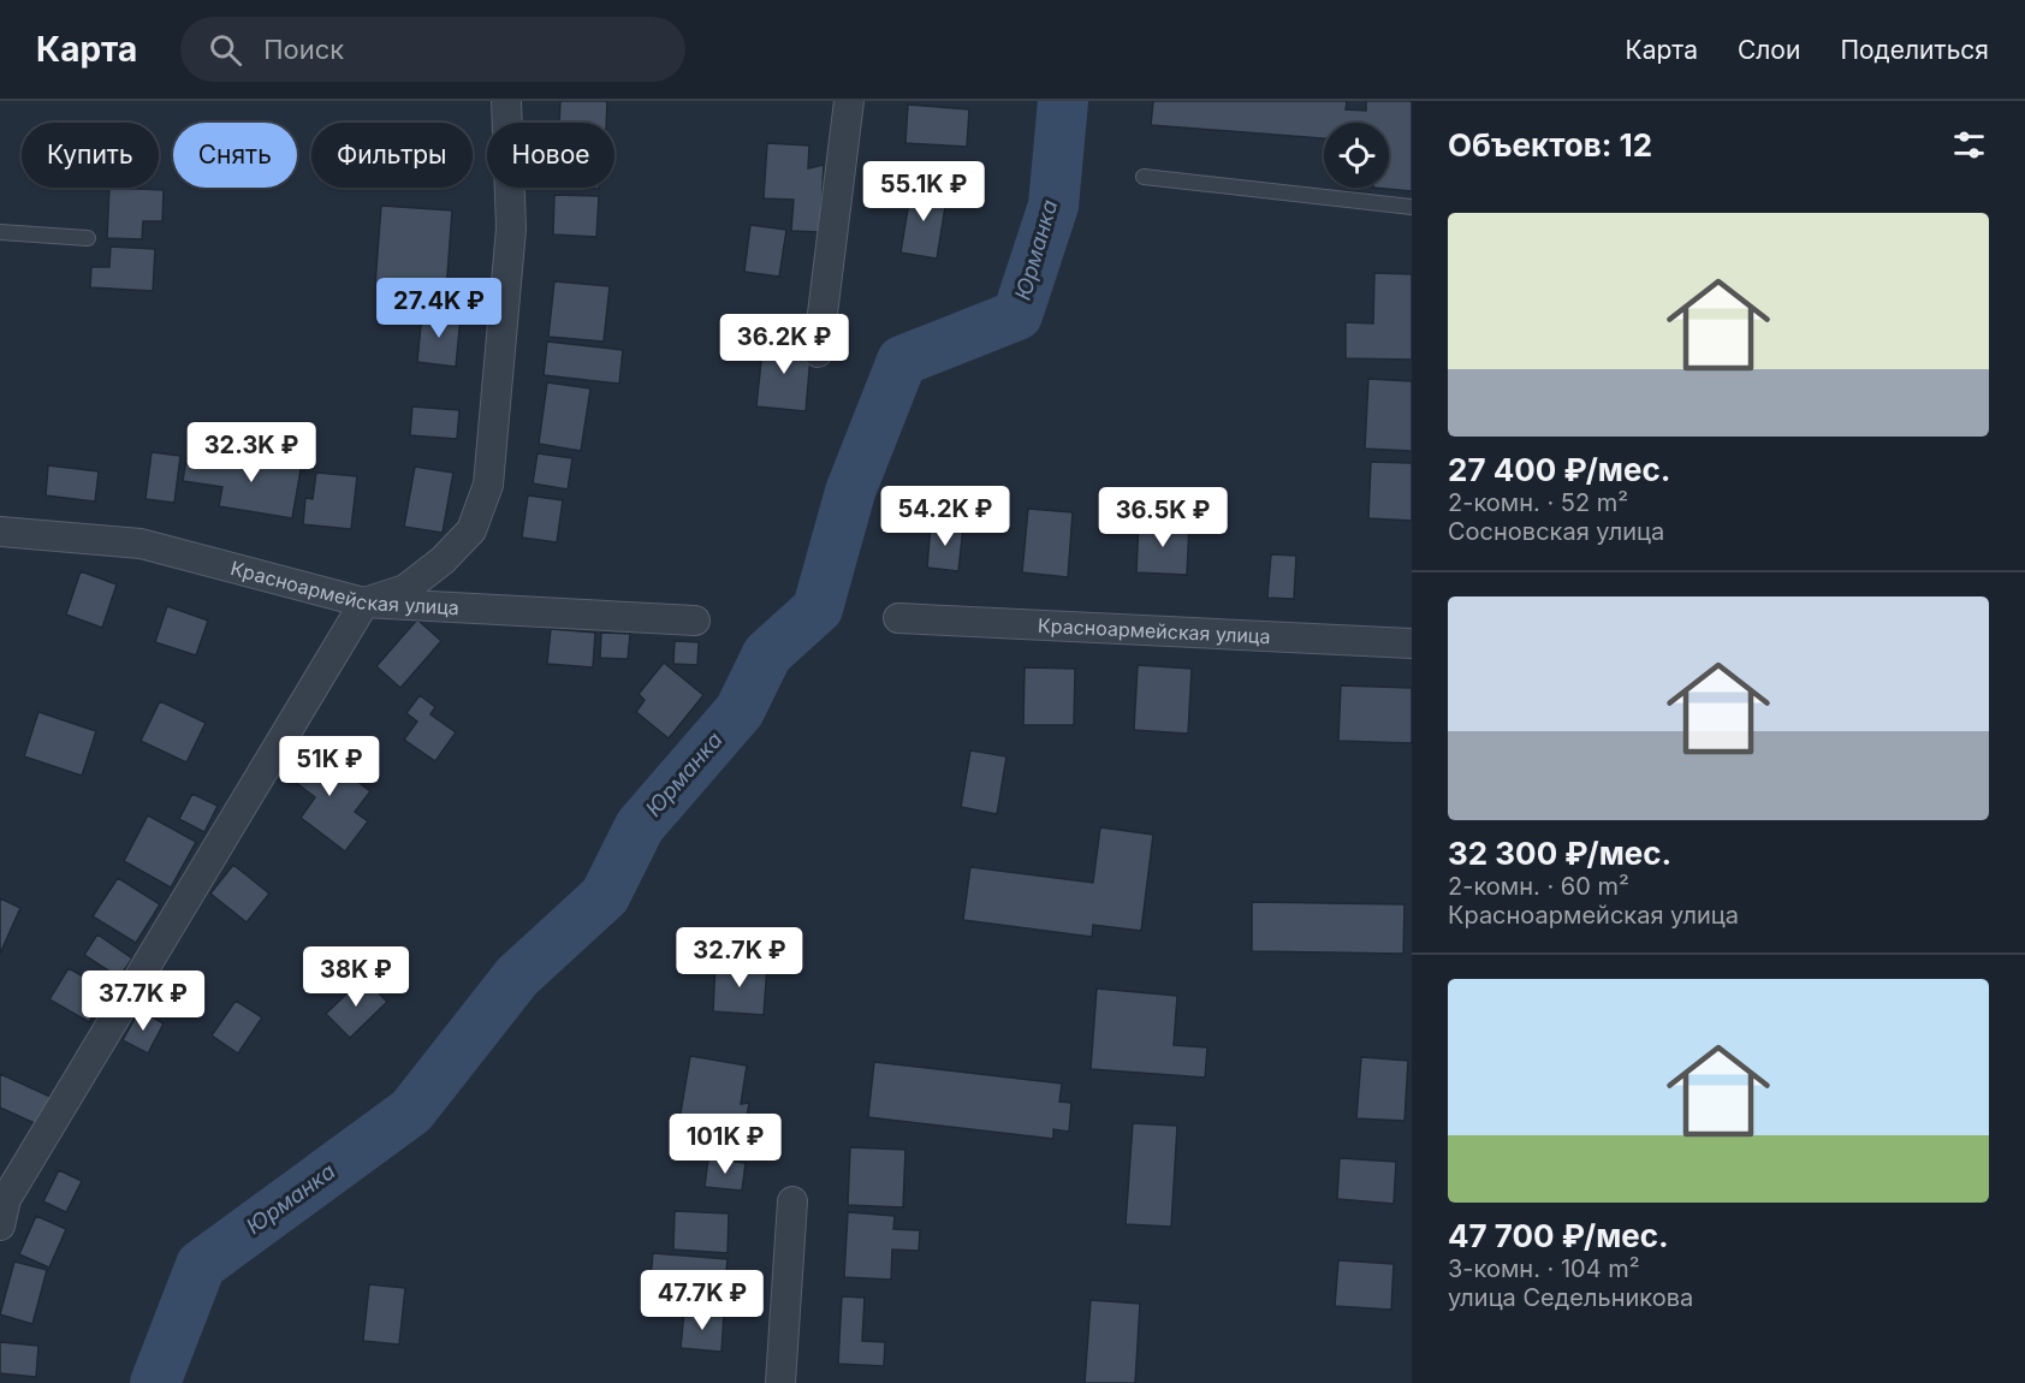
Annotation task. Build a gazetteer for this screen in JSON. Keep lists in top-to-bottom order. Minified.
{"streets":{"street":["Красноармейская улица"]},"water":["Юрманка"],"page":{"header":"Карта","search":"Поиск","nav":["Карта","Слои","Поделиться"],"heading":"Объектов: 12","chip":["Купить","Снять","Фильтры","Новое"],"price":["55.1K ₽","27.4K ₽","36.2K ₽","32.3K ₽","54.2K ₽","36.5K ₽","51K ₽","32.7K ₽","38K ₽","37.7K ₽","101K ₽","47.7K ₽"],"list":[{"name":"27 400 ₽/мес.","note":"2-комн. · 52 m² · Сосновская улица"},{"name":"32 300 ₽/мес.","note":"2-комн. · 60 m² · Красноармейская улица"},{"name":"47 700 ₽/мес.","note":"3-комн. · 104 m² · улица Седельникова"}]}}
